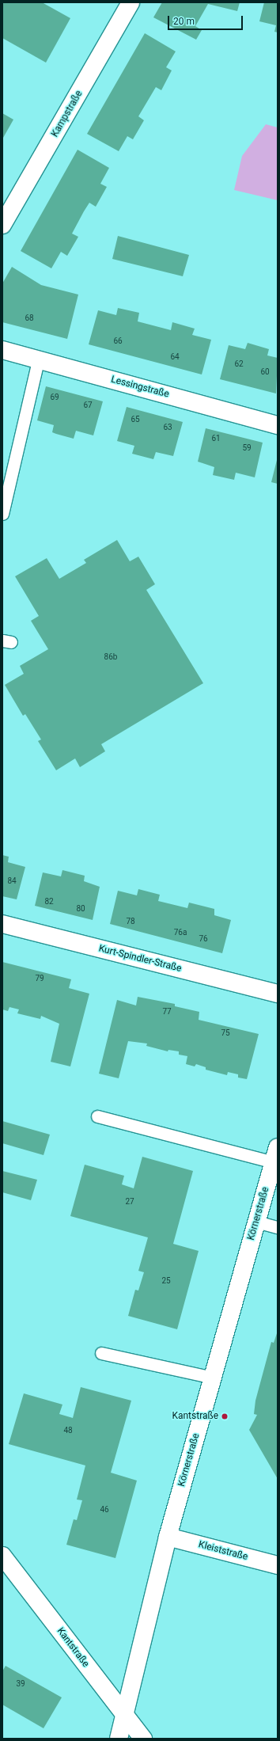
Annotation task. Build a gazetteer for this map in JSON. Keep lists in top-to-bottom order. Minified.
{"streets":{"street":["Kampstraße","Lessingstraße","Kurt-Spindler-Straße","Körnerstraße","Kleiststraße","Kantstraße"]},"crossings":[["Körnerstraße","Kleiststraße"],["Körnerstraße","Kantstraße"]],"places":["Kantstraße"],"house_numbers":["68","66","64","62","60","69","67","65","63","61","59","86b","84","82","80","78","76a","76","79","77","75","27","25","48","46","39"],"scale_bar":"20 m"}
